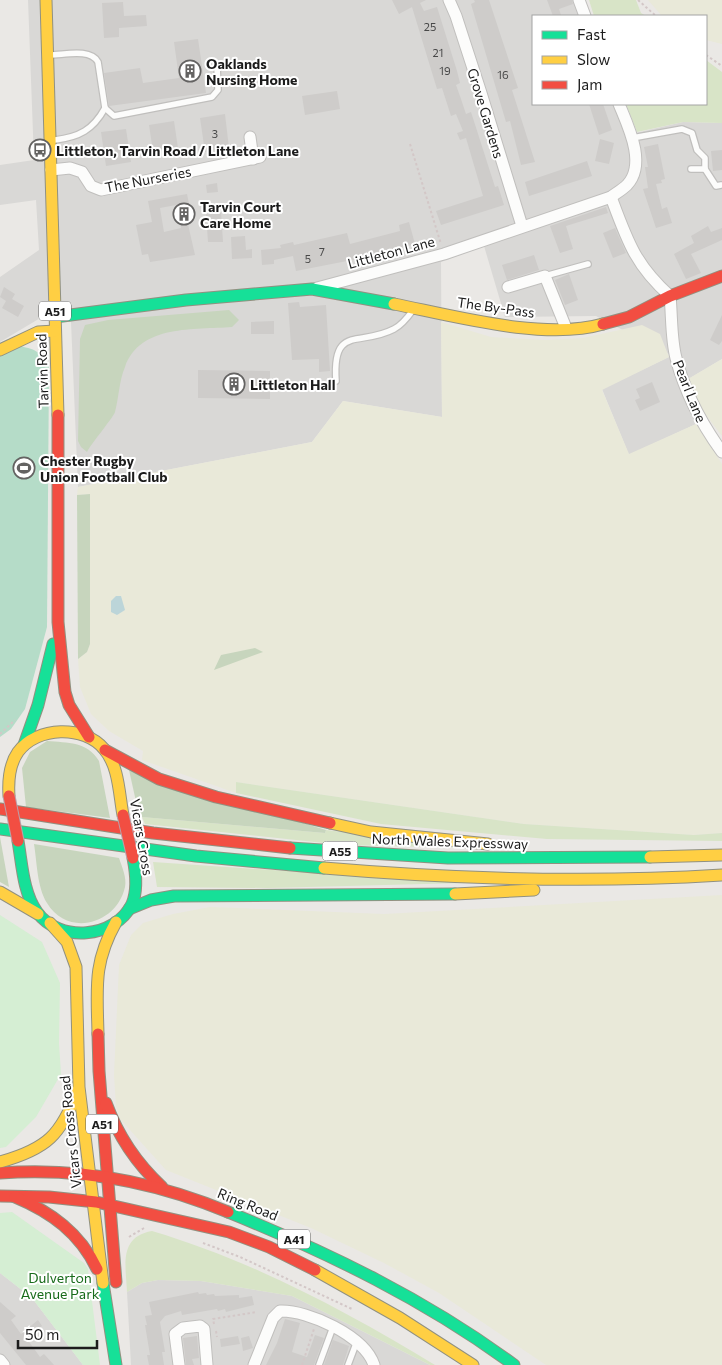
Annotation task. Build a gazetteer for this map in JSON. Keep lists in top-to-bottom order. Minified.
{"streets":{"main road":["Littleton Lane","The By-Pass","A51","Tarvin Road","Vicars Cross","North Wales Expressway","A55","Vicars Cross Road","Ring Road","A41"],"street":["Grove Gardens","The Nurseries","Pearl Lane"]},"crossings":[["Grove Gardens","Littleton Lane"],["The Nurseries","Tarvin Road"],["Littleton Lane","The By-Pass"],["Littleton Lane","Tarvin Road"],["The By-Pass","Pearl Lane"],["A51","Tarvin Road"],["A51","Vicars Cross"],["A51","Vicars Cross Road"],["Vicars Cross","Vicars Cross Road"],["Vicars Cross Road","Ring Road"],["Vicars Cross Road","A41"]],"parks":["Dulverton Avenue Park"],"places":{"building":["Oaklands Nursing Home","Tarvin Court Care Home","Littleton Hall"],"bus stop":["Littleton, Tarvin Road / Littleton Lane"],"sports":["Chester Rugby Union Football Club"]},"house_numbers":["25","21","19","16","3","7","5"],"legend":["Fast","Slow","Jam"],"scale_bar":"50 m"}
